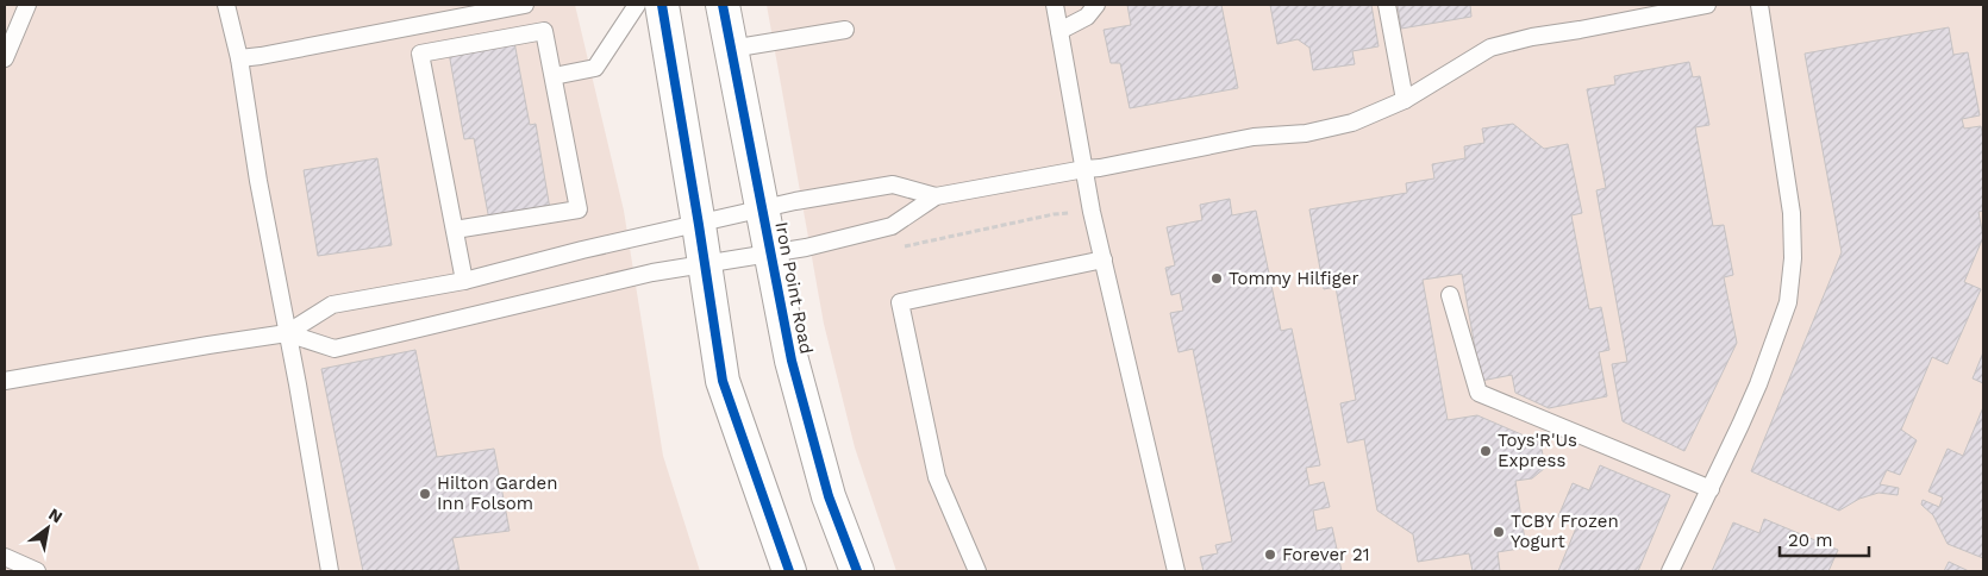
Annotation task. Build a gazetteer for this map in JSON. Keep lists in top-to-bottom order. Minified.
{"streets":{"main road":["Iron Point Road"]},"places":["Tommy Hilfiger","Toys'R'Us Express","Hilton Garden Inn Folsom","TCBY Frozen Yogurt","Forever 21"],"scale_bar":"20 m","north":"top right"}
